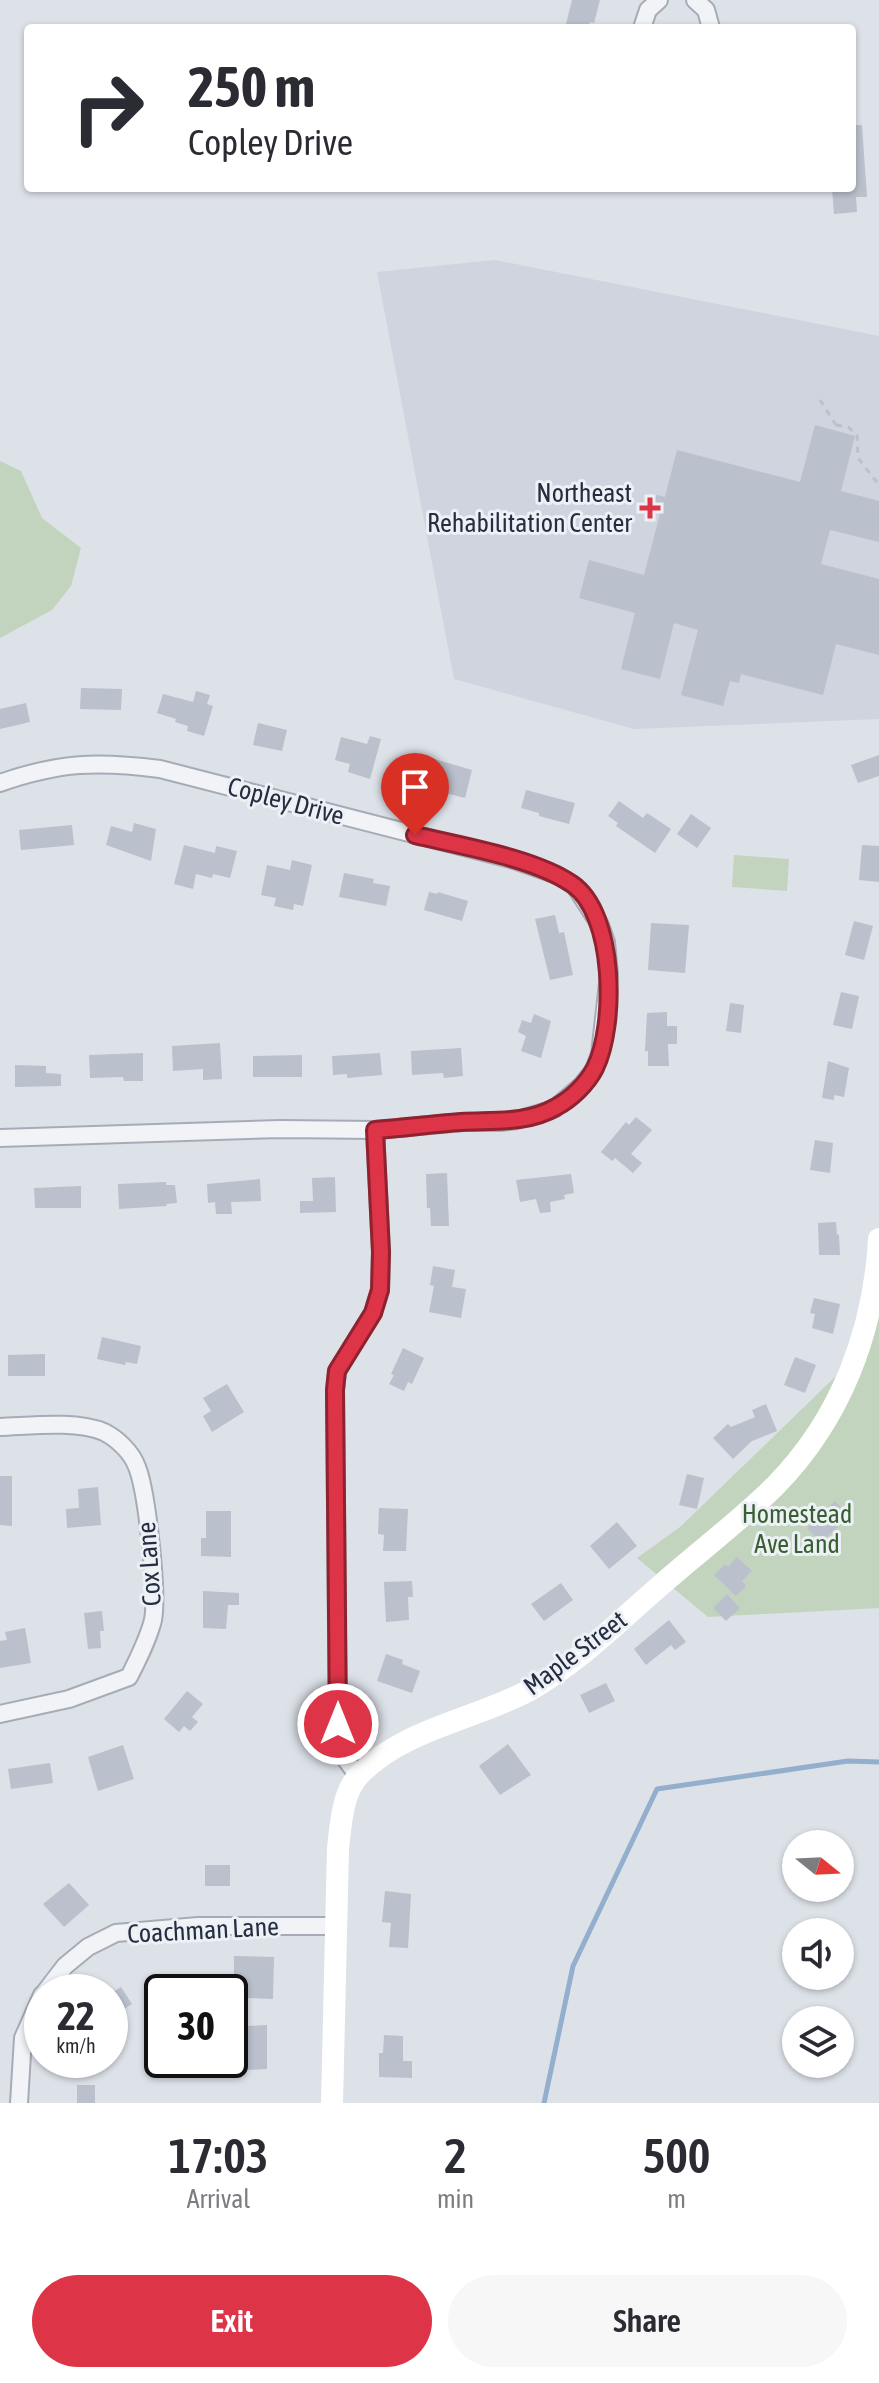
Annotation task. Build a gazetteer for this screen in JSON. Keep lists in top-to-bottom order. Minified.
{"streets":{"street":["Copley Drive","Cox Lane","Maple Street","Coachman Lane"]},"parks":["Homestead Ave Land"],"places":{"health":["Northeast Rehabilitation Center"]},"north":"right","page":{"turn":["250 m","Copley Drive"],"speed":"22 km/h","limit":"30","eta":["17:03","Arrival","2","min","500","m"],"buttons":["Exit","Share"]}}
